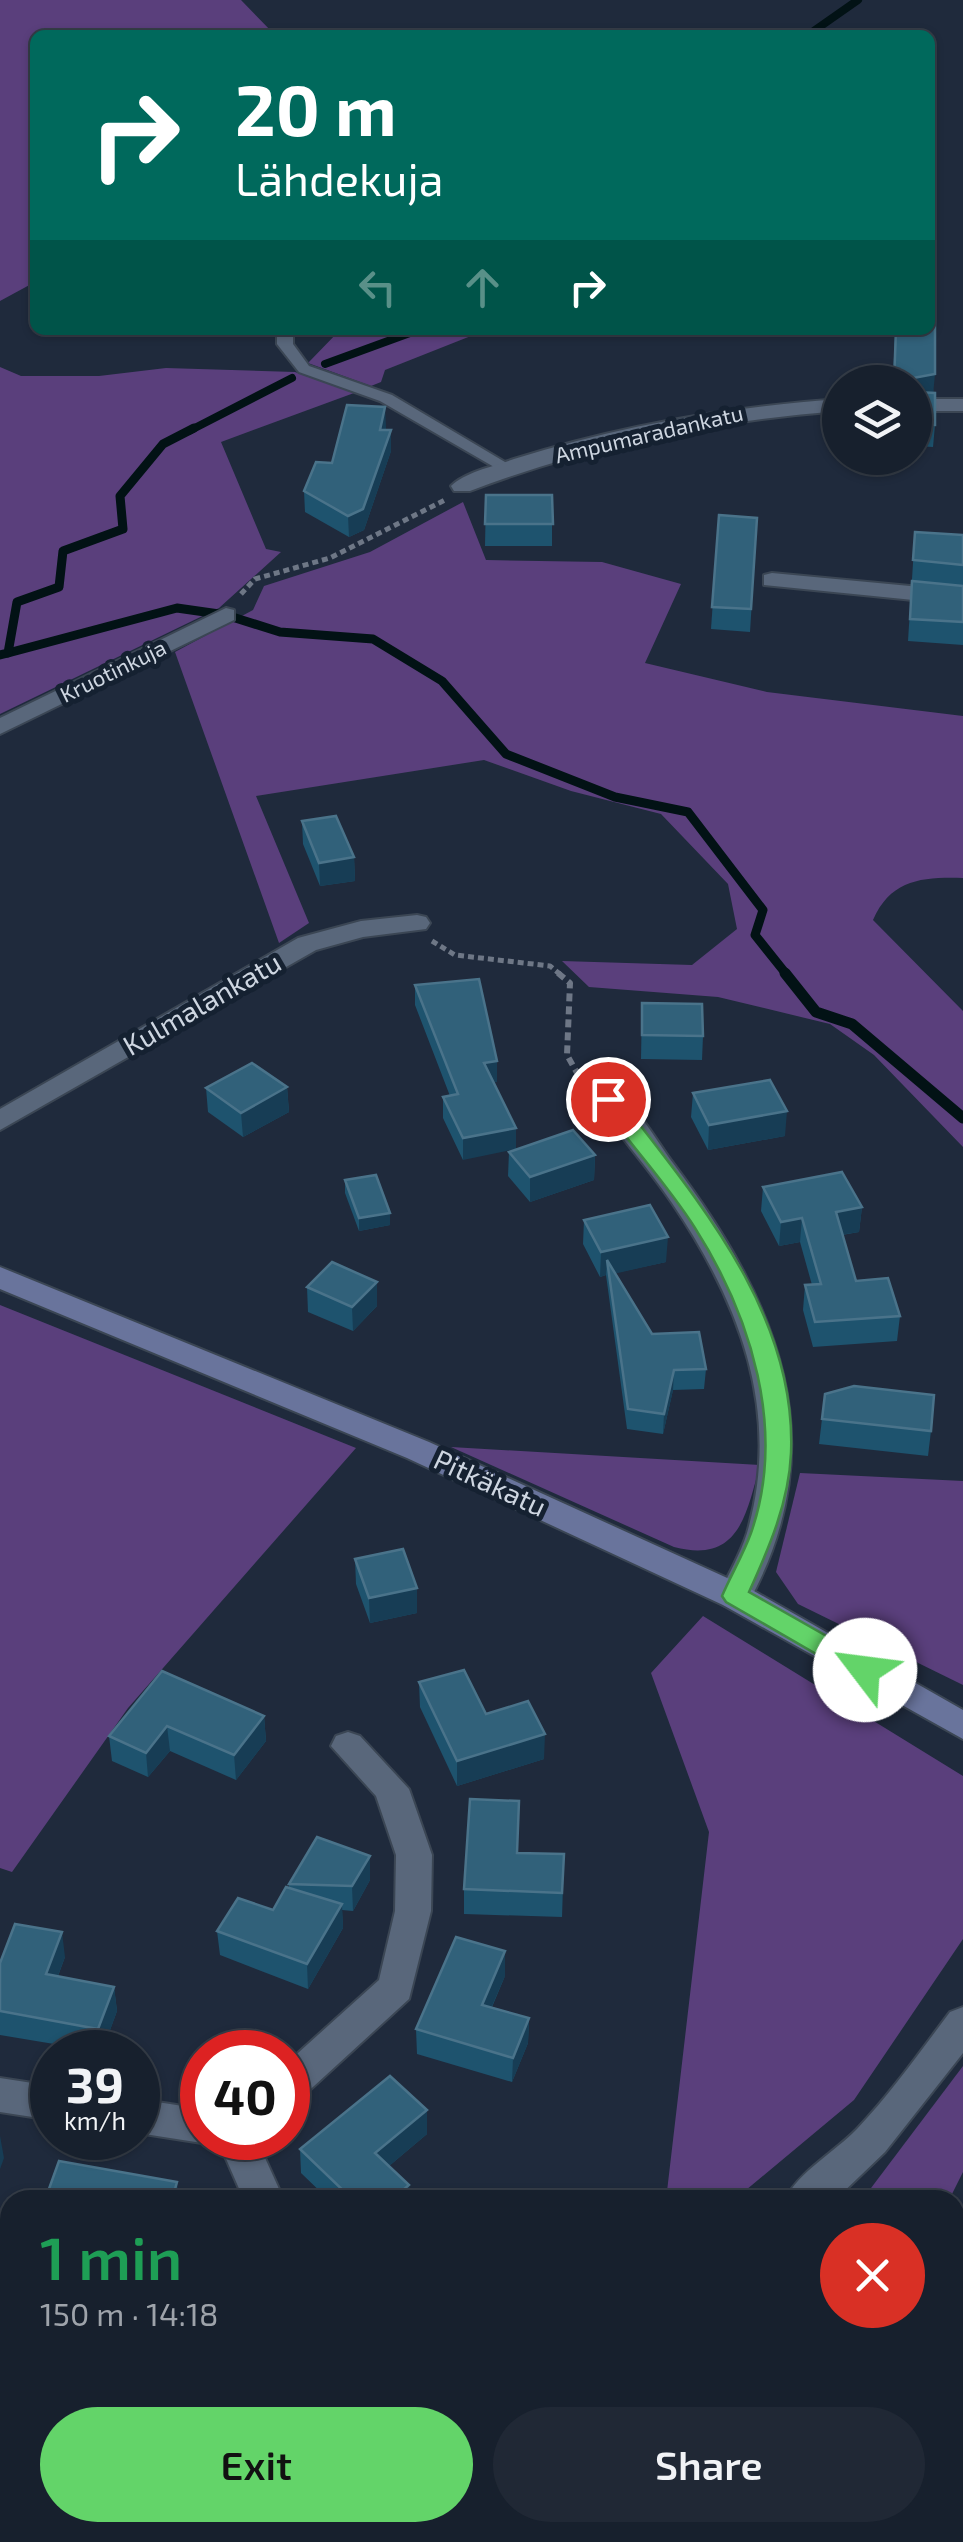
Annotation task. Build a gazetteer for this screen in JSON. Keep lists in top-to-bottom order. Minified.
{"streets":{"street":["Ampumaradankatu","Kruotinkuja","Kulmalankatu","Pitkäkatu"]},"page":{"turn":["20 m","Lähdekuja"],"speed":"39 km/h","limit":"40","heading":["1 min","150 m · 14:18"],"buttons":["Exit","Share"]}}
